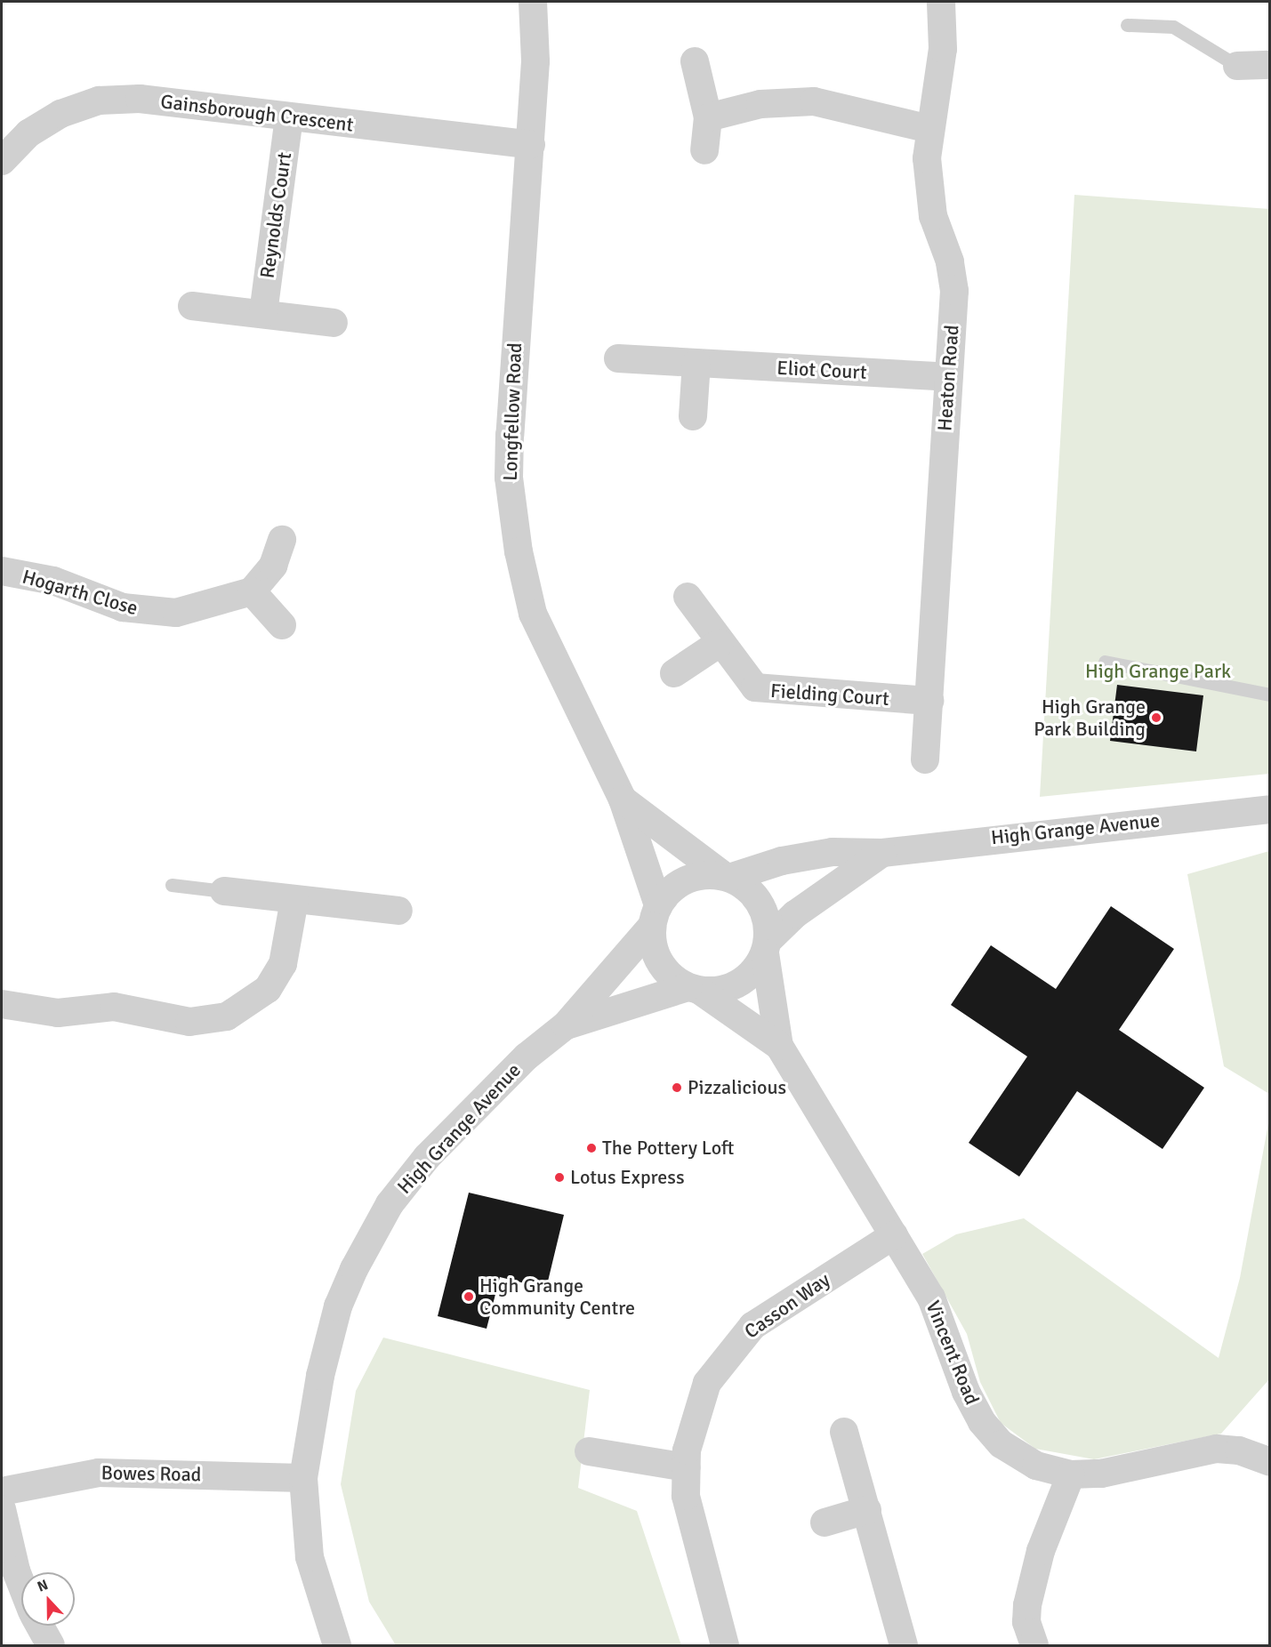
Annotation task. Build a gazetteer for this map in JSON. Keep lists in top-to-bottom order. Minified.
{"streets":{"street":["Gainsborough Crescent","Reynolds Court","Eliot Court","Heaton Road","Longfellow Road","Hogarth Close","Fielding Court","High Grange Avenue","Casson Way","Vincent Road","Bowes Road"]},"crossings":[["Gainsborough Crescent","Reynolds Court"],["Gainsborough Crescent","Longfellow Road"],["Eliot Court","Heaton Road"],["Heaton Road","Fielding Court"],["High Grange Avenue","Vincent Road"],["High Grange Avenue","Bowes Road"],["Casson Way","Vincent Road"]],"parks":["High Grange Park"],"places":["High Grange Park Building","Pizzalicious","The Pottery Loft","Lotus Express","High Grange Community Centre"],"north":"top"}
